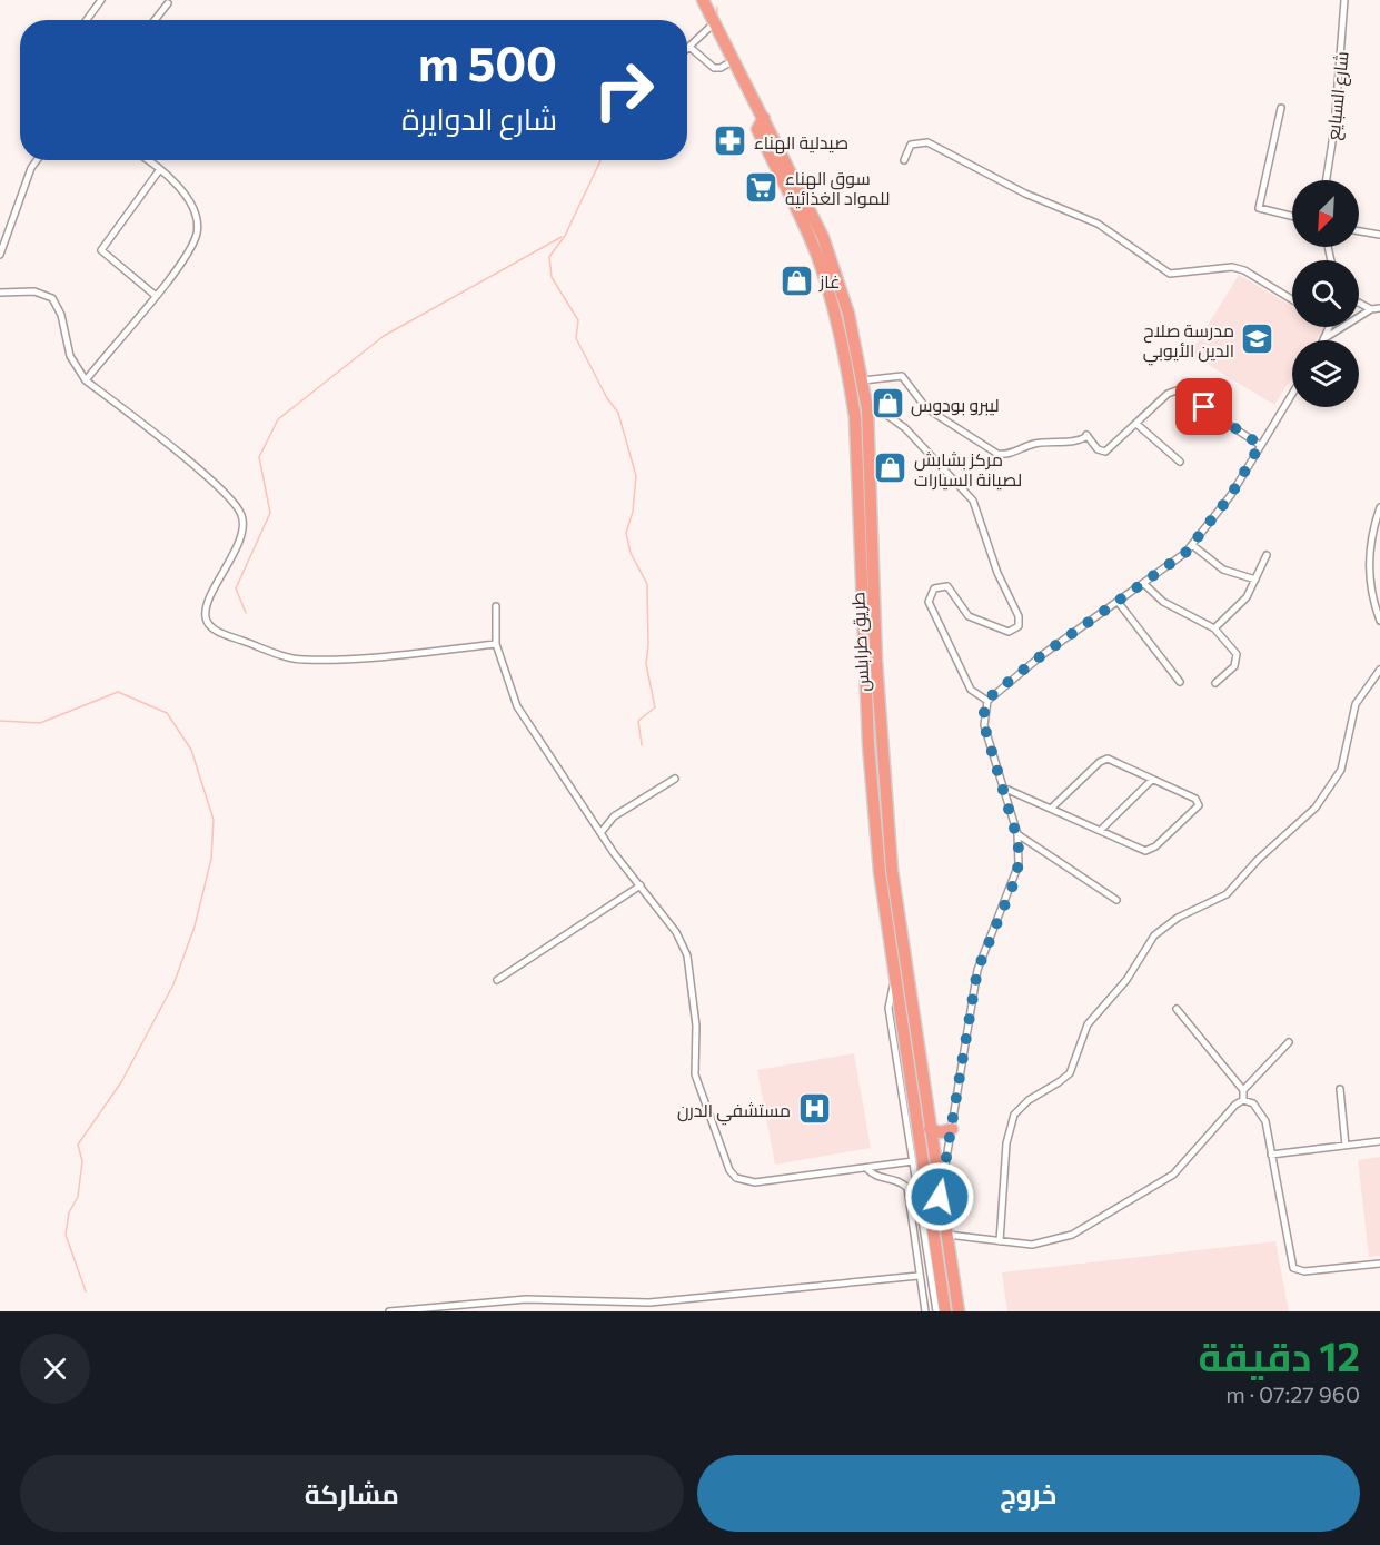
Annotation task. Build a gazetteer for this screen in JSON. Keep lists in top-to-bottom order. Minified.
{"streets":{"highway":["طريق طرابلس"],"street":["شارع السبايع"]},"places":{"pharmacy":["صيدلية الهناء"],"supermarket":["سوق الهناء للمواد الغذائية"],"shop":["غاز","ليبرو بودوس","مركز بشابش لصيانة السيارات"],"school or university":["مدرسة صلاح الدين الأيوبي"],"hospital":["مستشفي الدرن"]},"north":"bottom left","page":{"turn":["500 m","شارع الدوايرة"],"heading":["12 دقيقة","960 m · 07:27"],"buttons":["خروج","مشاركة"]}}
